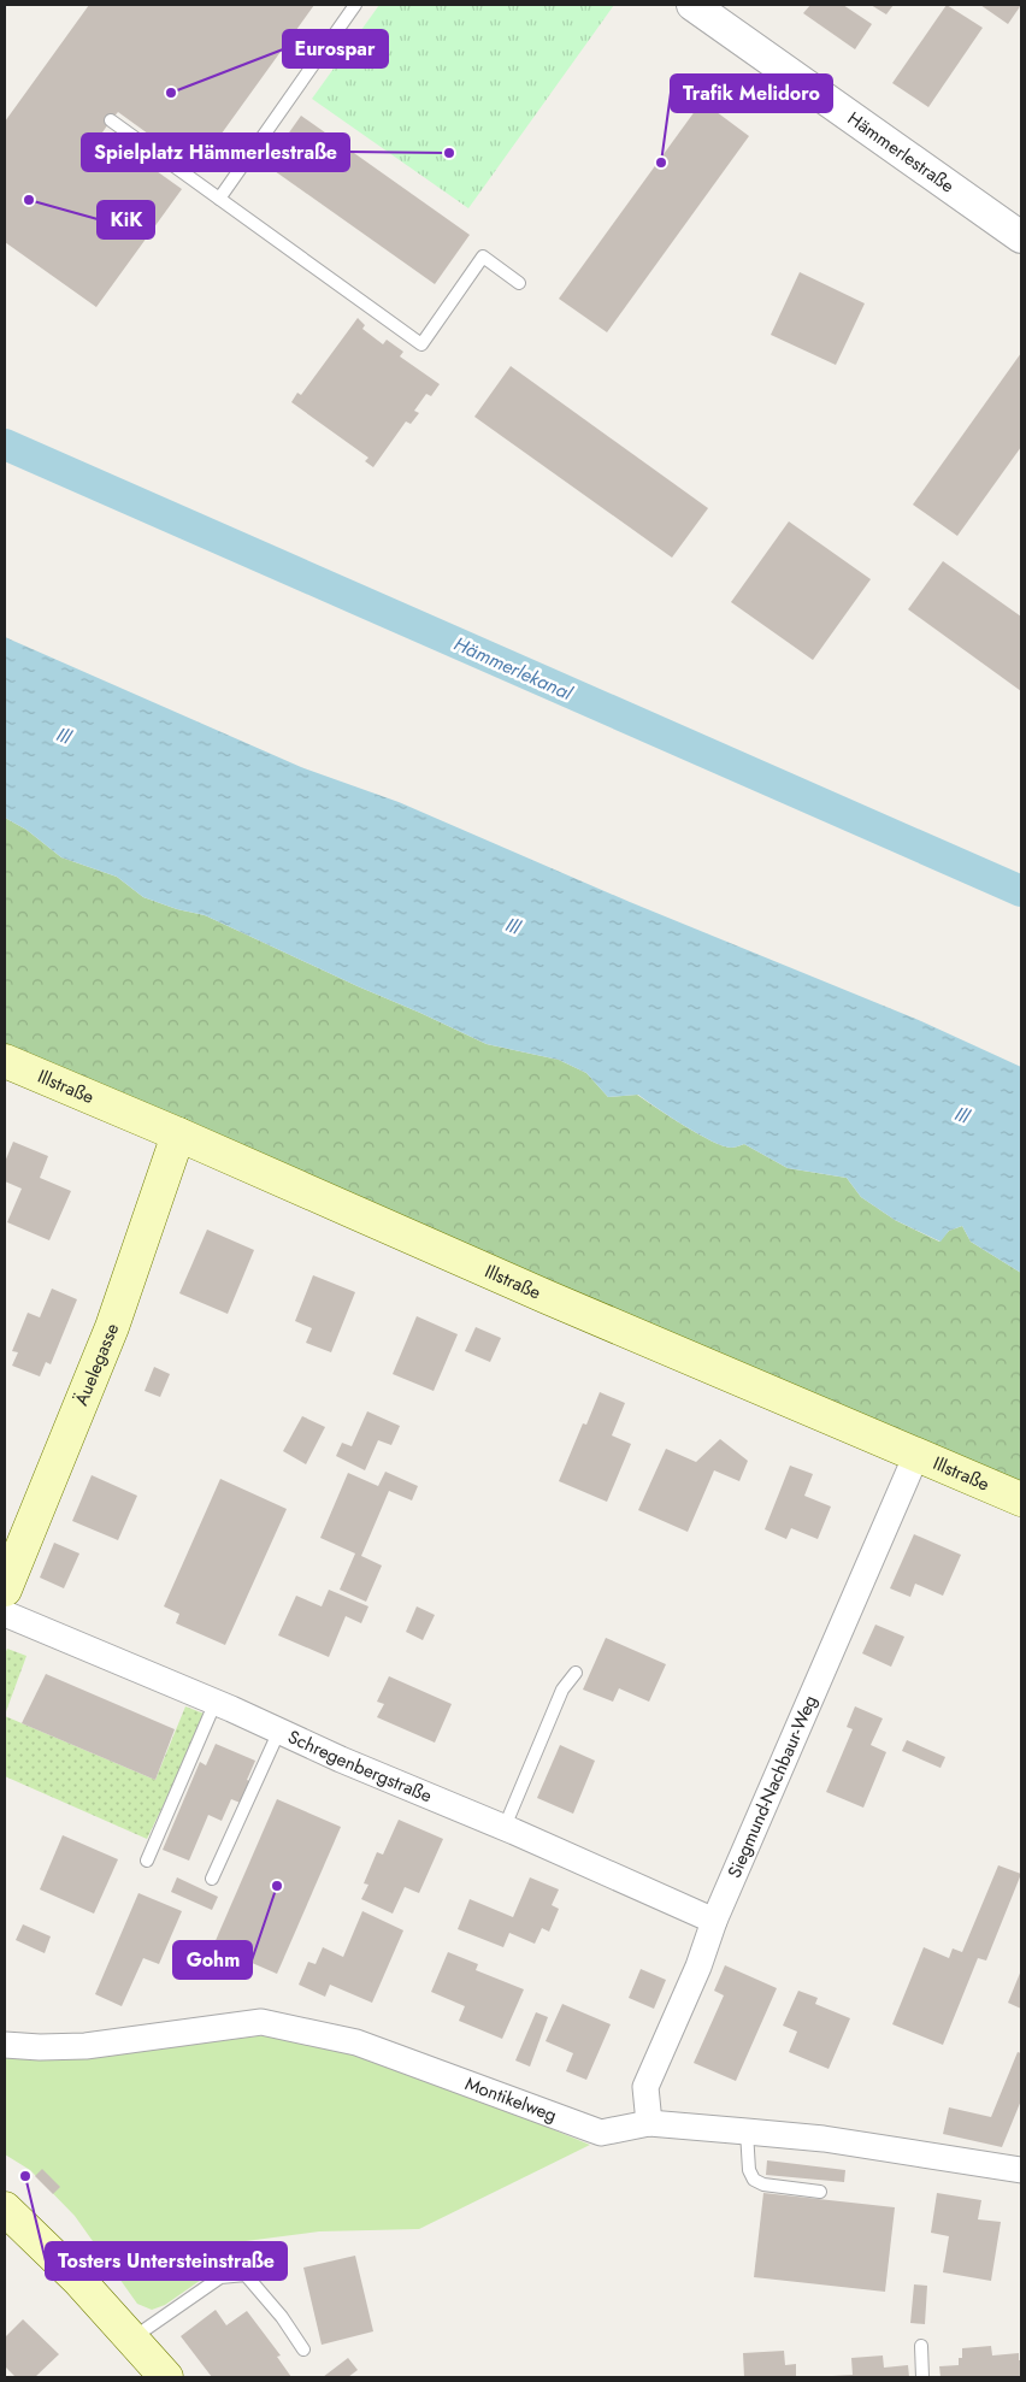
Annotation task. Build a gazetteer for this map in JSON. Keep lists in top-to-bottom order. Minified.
{"streets":{"main road":["Illstraße","Äuelegasse"],"street":["Hämmerlestraße","Schregenbergstraße","Siegmund-Nachbaur-Weg","Montikelweg"]},"crossings":[["Illstraße","Äuelegasse"],["Illstraße","Siegmund-Nachbaur-Weg"],["Schregenbergstraße","Siegmund-Nachbaur-Weg"],["Siegmund-Nachbaur-Weg","Montikelweg"]],"water":["Hämmerlekanal","Ill"],"places":["Eurospar","Spielplatz Hämmerlestraße","Trafik Melidoro","KiK","Gohm","Tosters Untersteinstraße"]}
